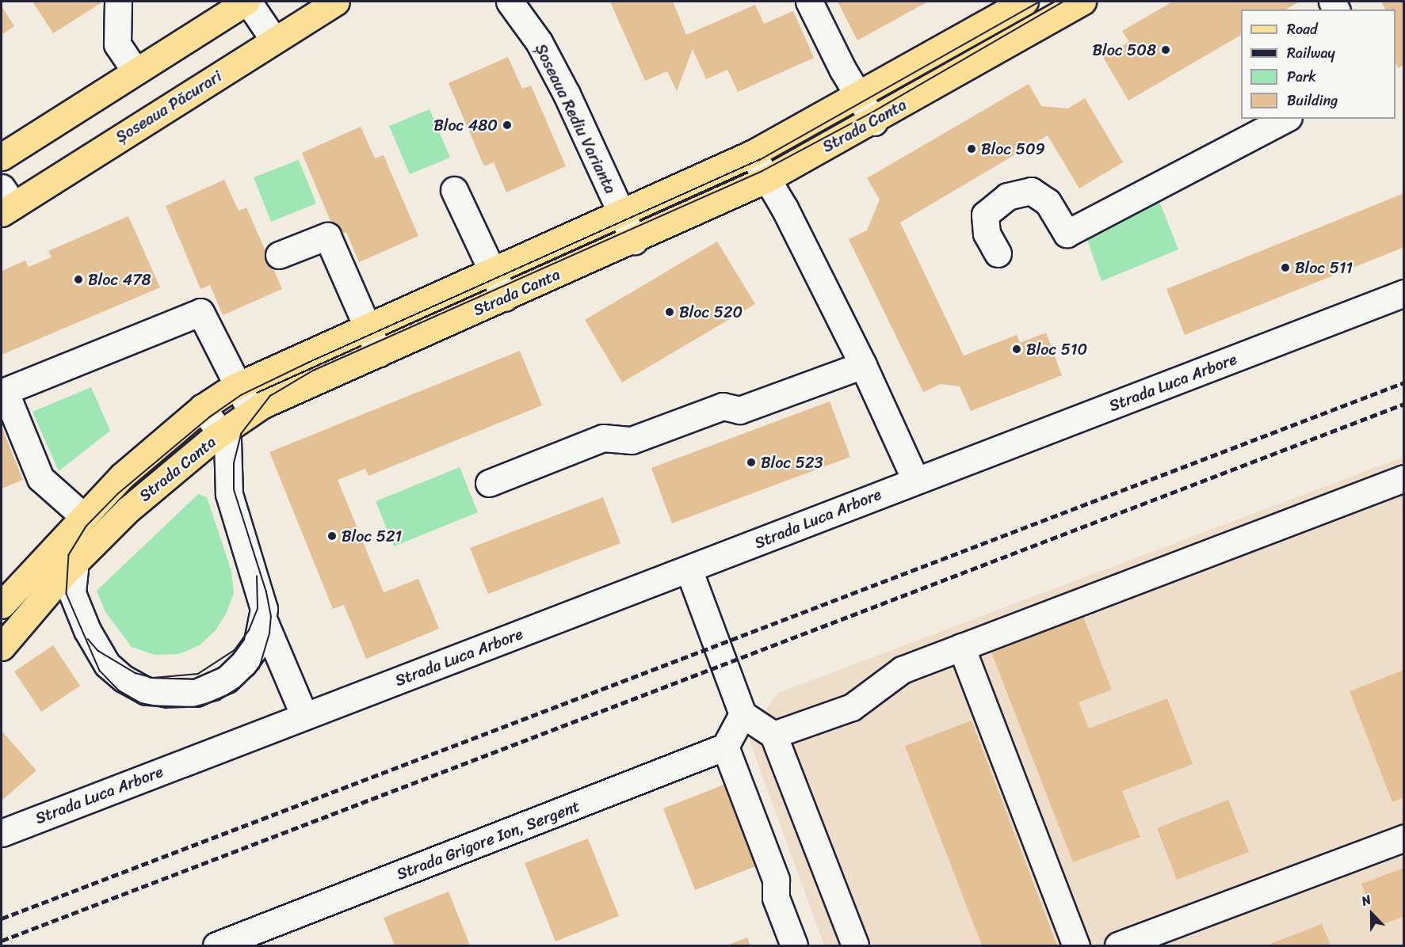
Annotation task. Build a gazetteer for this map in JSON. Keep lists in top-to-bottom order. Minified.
{"streets":{"main road":["Șoseaua Păcurari","Strada Canta"],"street":["Șoseaua Rediu Varianta","Strada Luca Arbore","Strada Grigore Ion, Sergent"]},"crossings":[["Șoseaua Rediu Varianta","Strada Canta"]],"places":["Bloc 508","Bloc 480","Bloc 509","Bloc 511","Bloc 478","Bloc 520","Bloc 510","Bloc 523","Bloc 521"],"legend":["Road","Railway","Park","Building"],"north":"top"}
